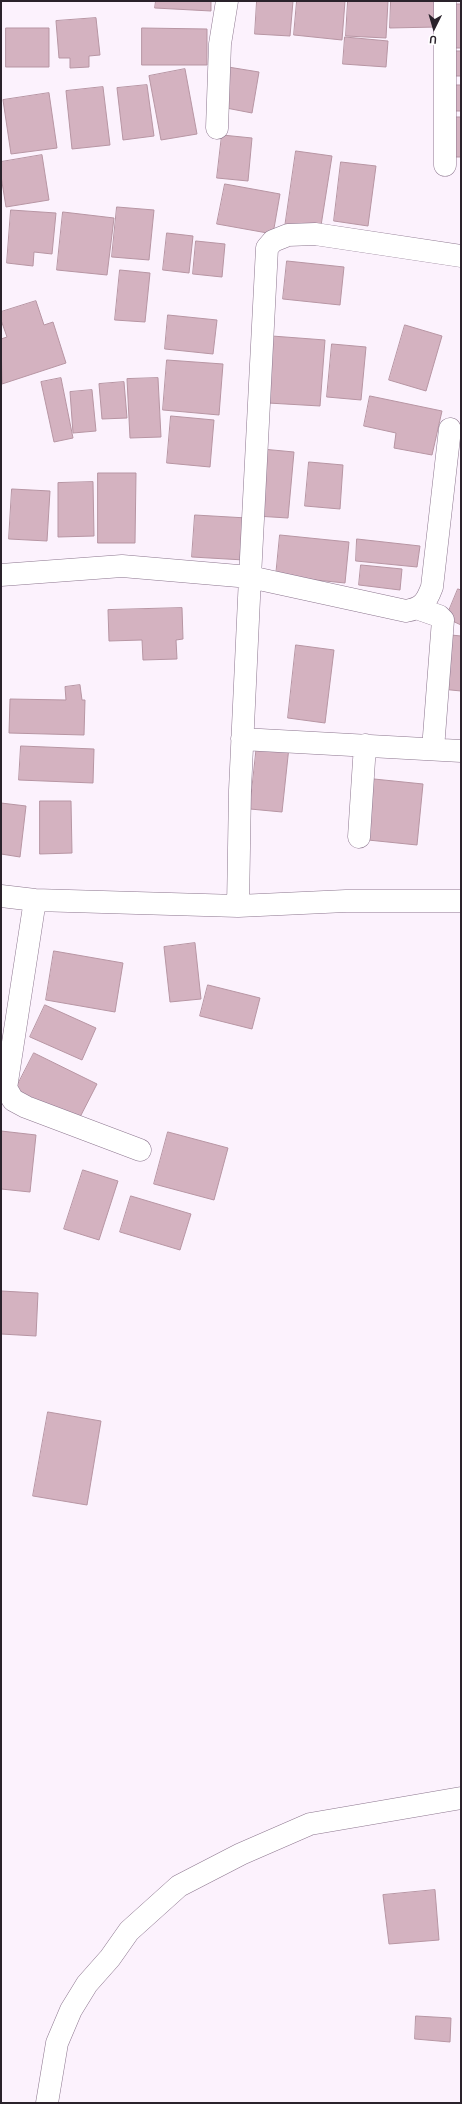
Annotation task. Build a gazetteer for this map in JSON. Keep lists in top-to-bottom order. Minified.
{"north":"bottom"}
